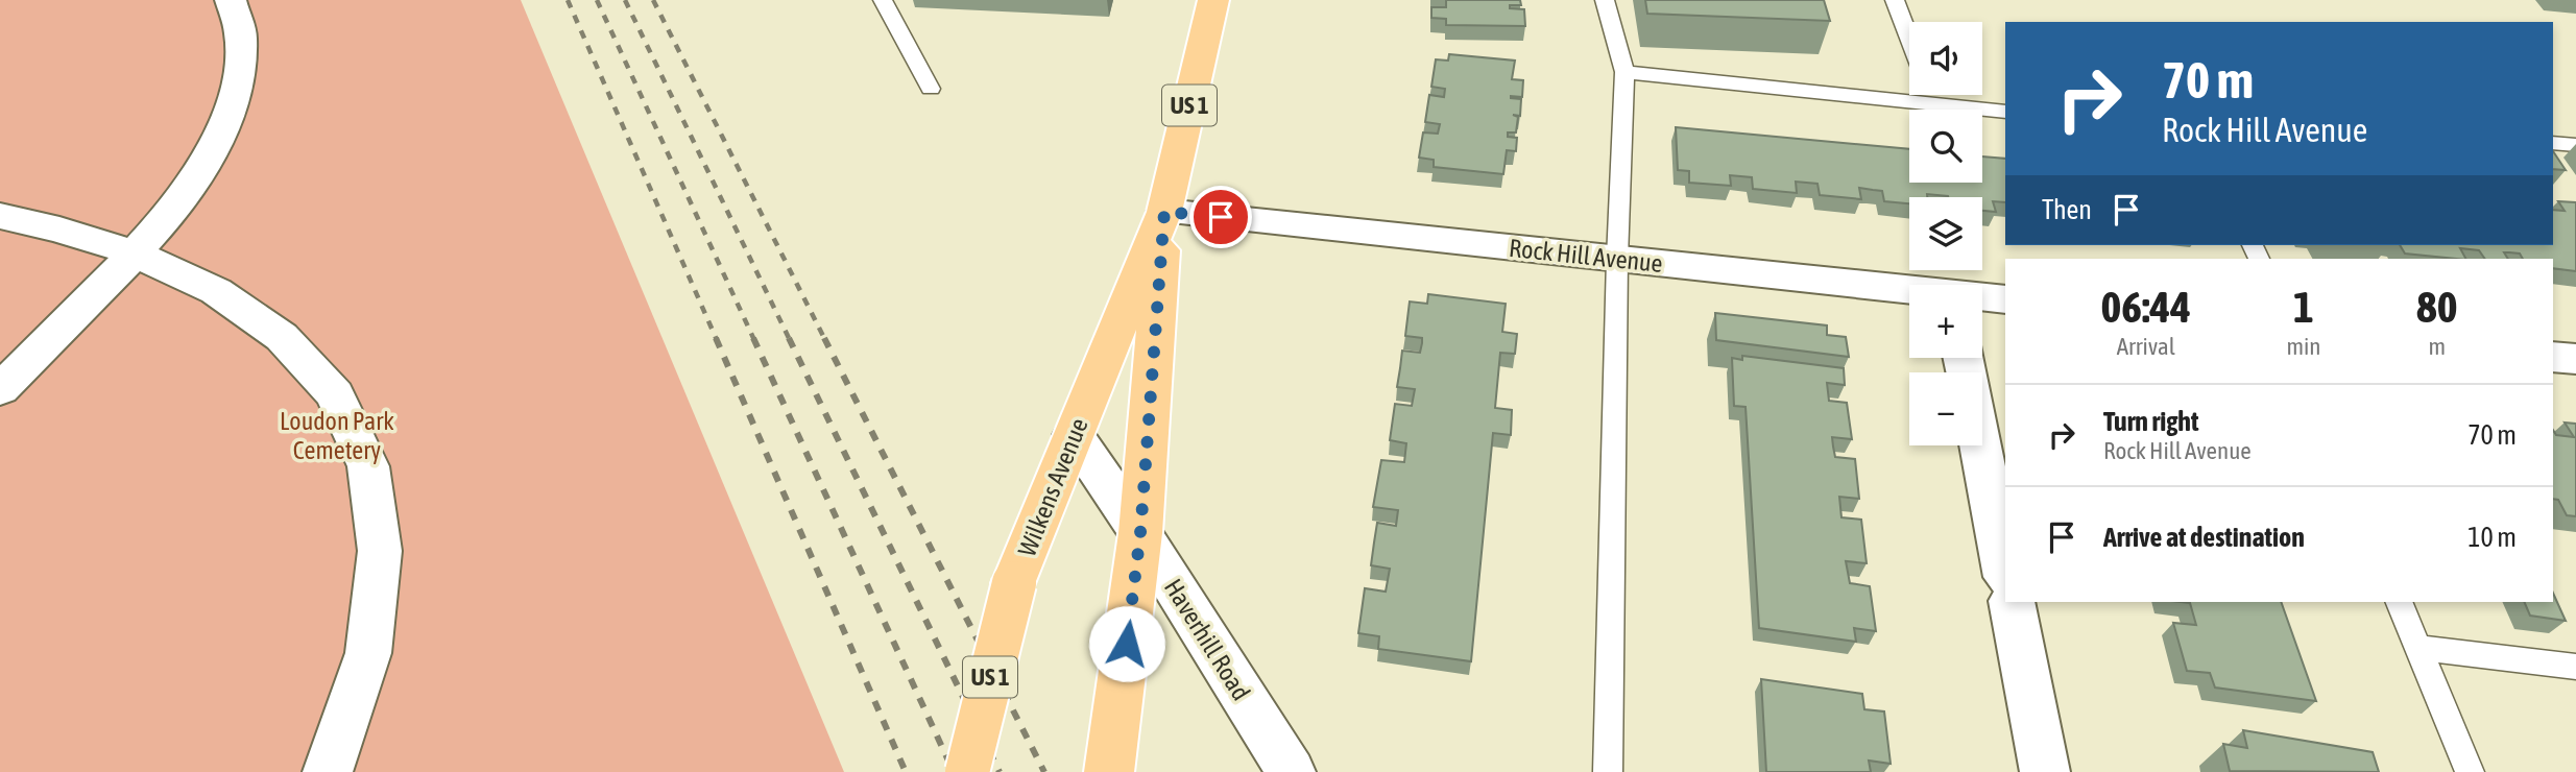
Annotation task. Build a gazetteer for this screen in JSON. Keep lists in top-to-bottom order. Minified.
{"streets":{"main road":["US 1","Wilkens Avenue"],"street":["Rock Hill Avenue","Haverhill Road"]},"crossings":[["Rock Hill Avenue","Wilkens Avenue"],["Wilkens Avenue","Haverhill Road"]],"parks":["Loudon Park Cemetery"],"page":{"map_buttons":["+","−"],"turn":["70 m","Rock Hill Avenue"],"then":"Then","eta":["06:44","Arrival","1","min","80","m"],"list":[{"name":"Turn right","note":"Rock Hill Avenue","value":"70 m"},{"name":"Arrive at destination","value":"10 m"}]}}
